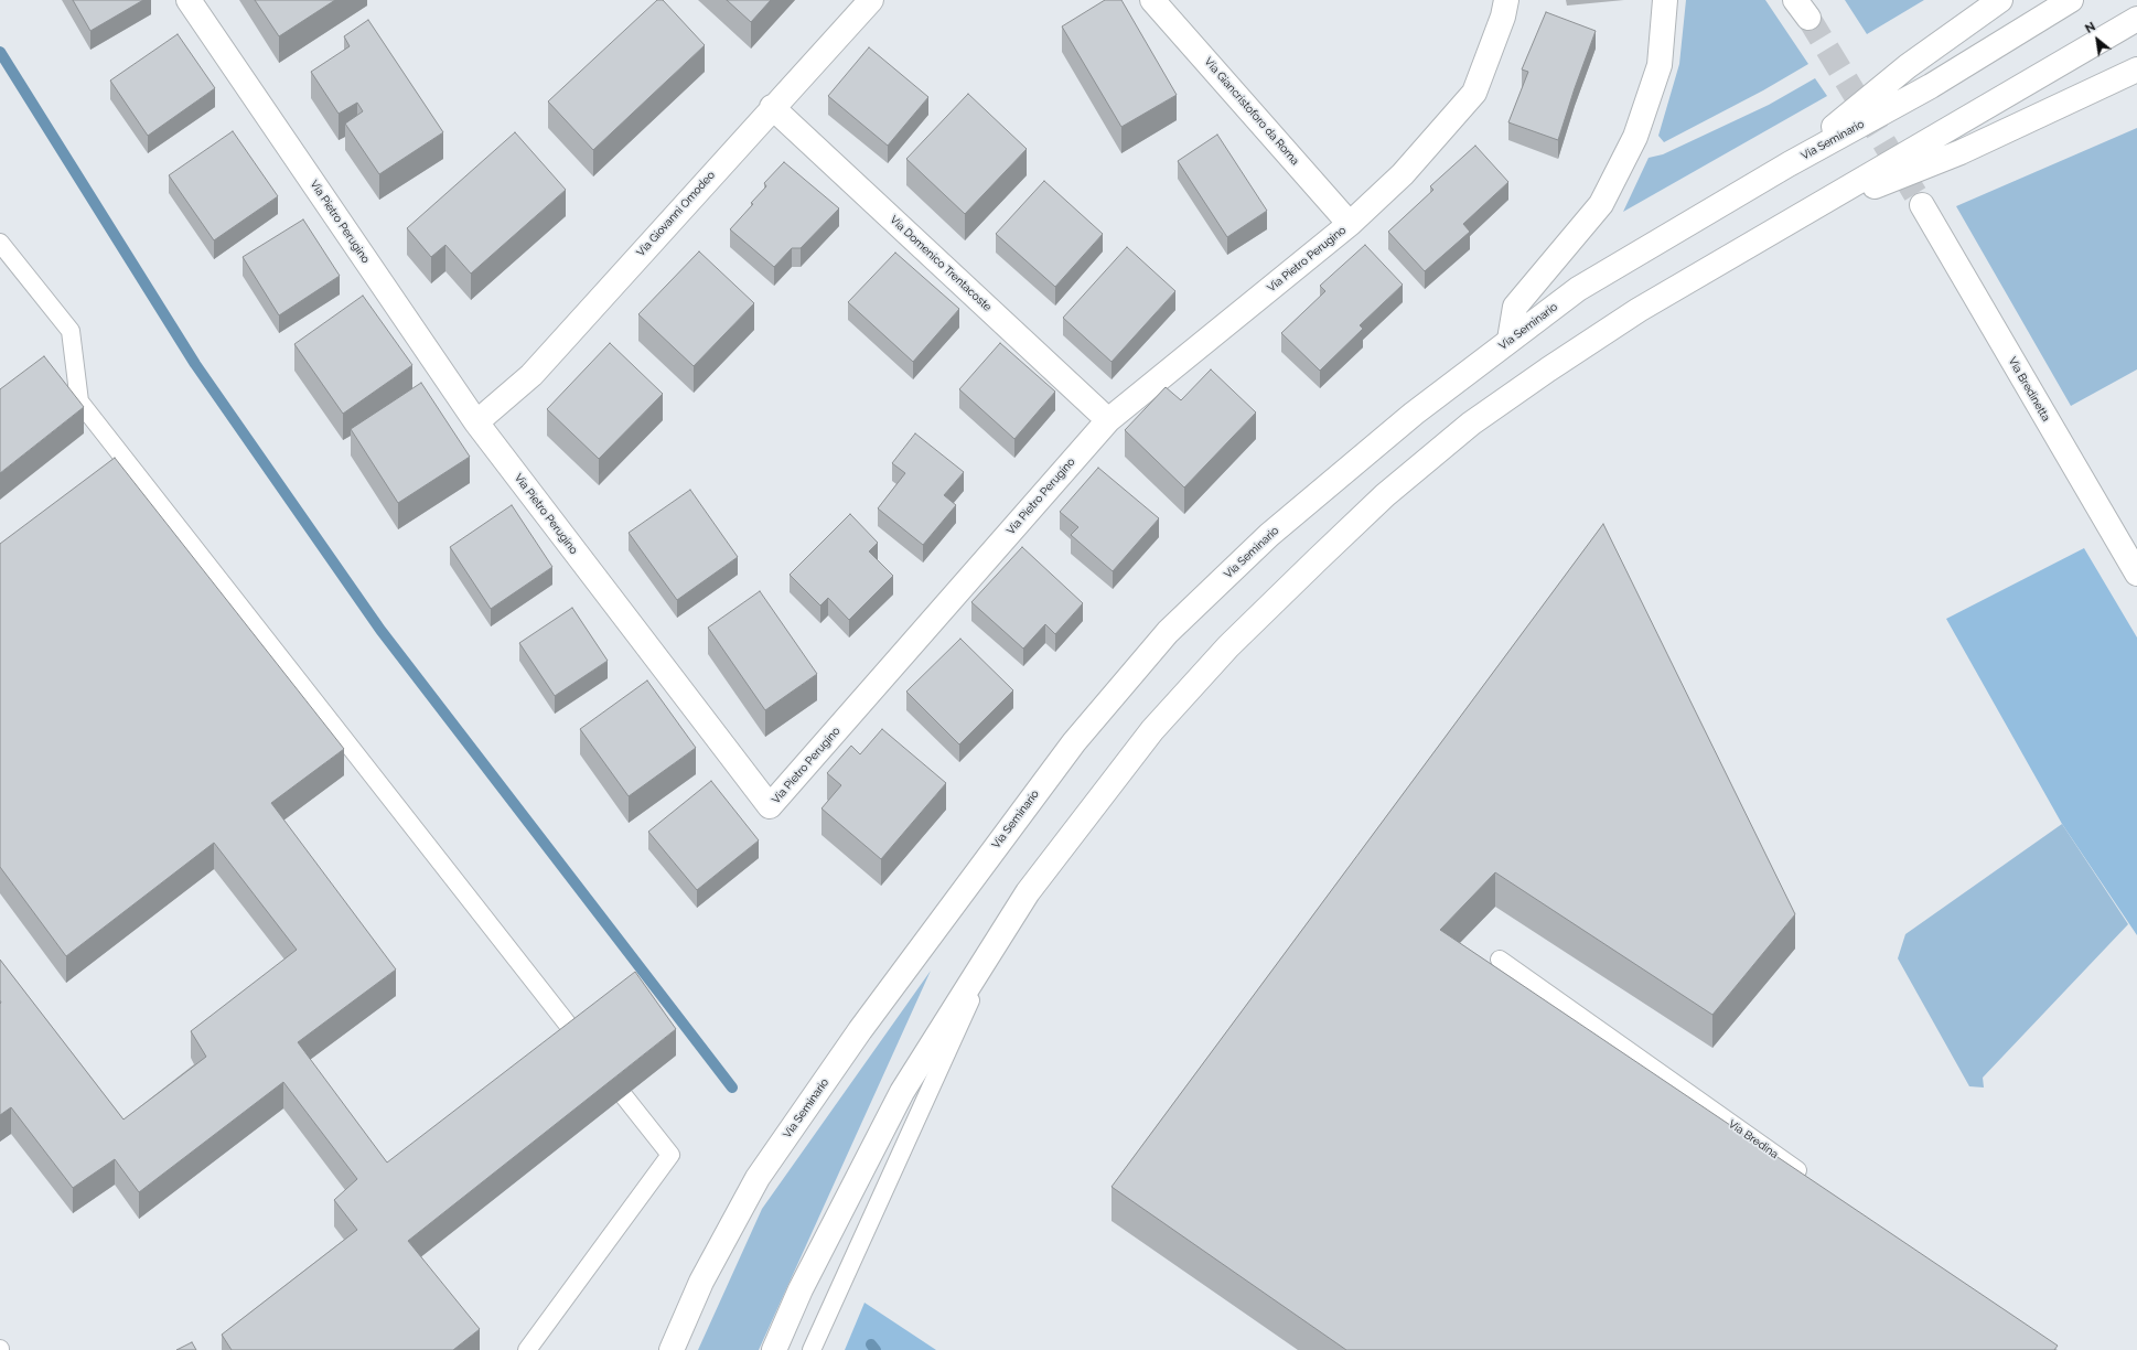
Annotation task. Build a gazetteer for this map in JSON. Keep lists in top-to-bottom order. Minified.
{"streets":{"main road":["Via Giancristoforo da Roma","Via Seminario","Via Giovanni Omodeo","Via Pietro Perugino","Via Domenico Trentacoste","Via Bredinetta"],"lane":["Via Bredina"]},"crossings":[["Via Giancristoforo da Roma","Via Pietro Perugino"],["Via Giovanni Omodeo","Via Pietro Perugino"],["Via Giovanni Omodeo","Via Domenico Trentacoste"],["Via Pietro Perugino","Via Domenico Trentacoste"]],"north":"top left"}
